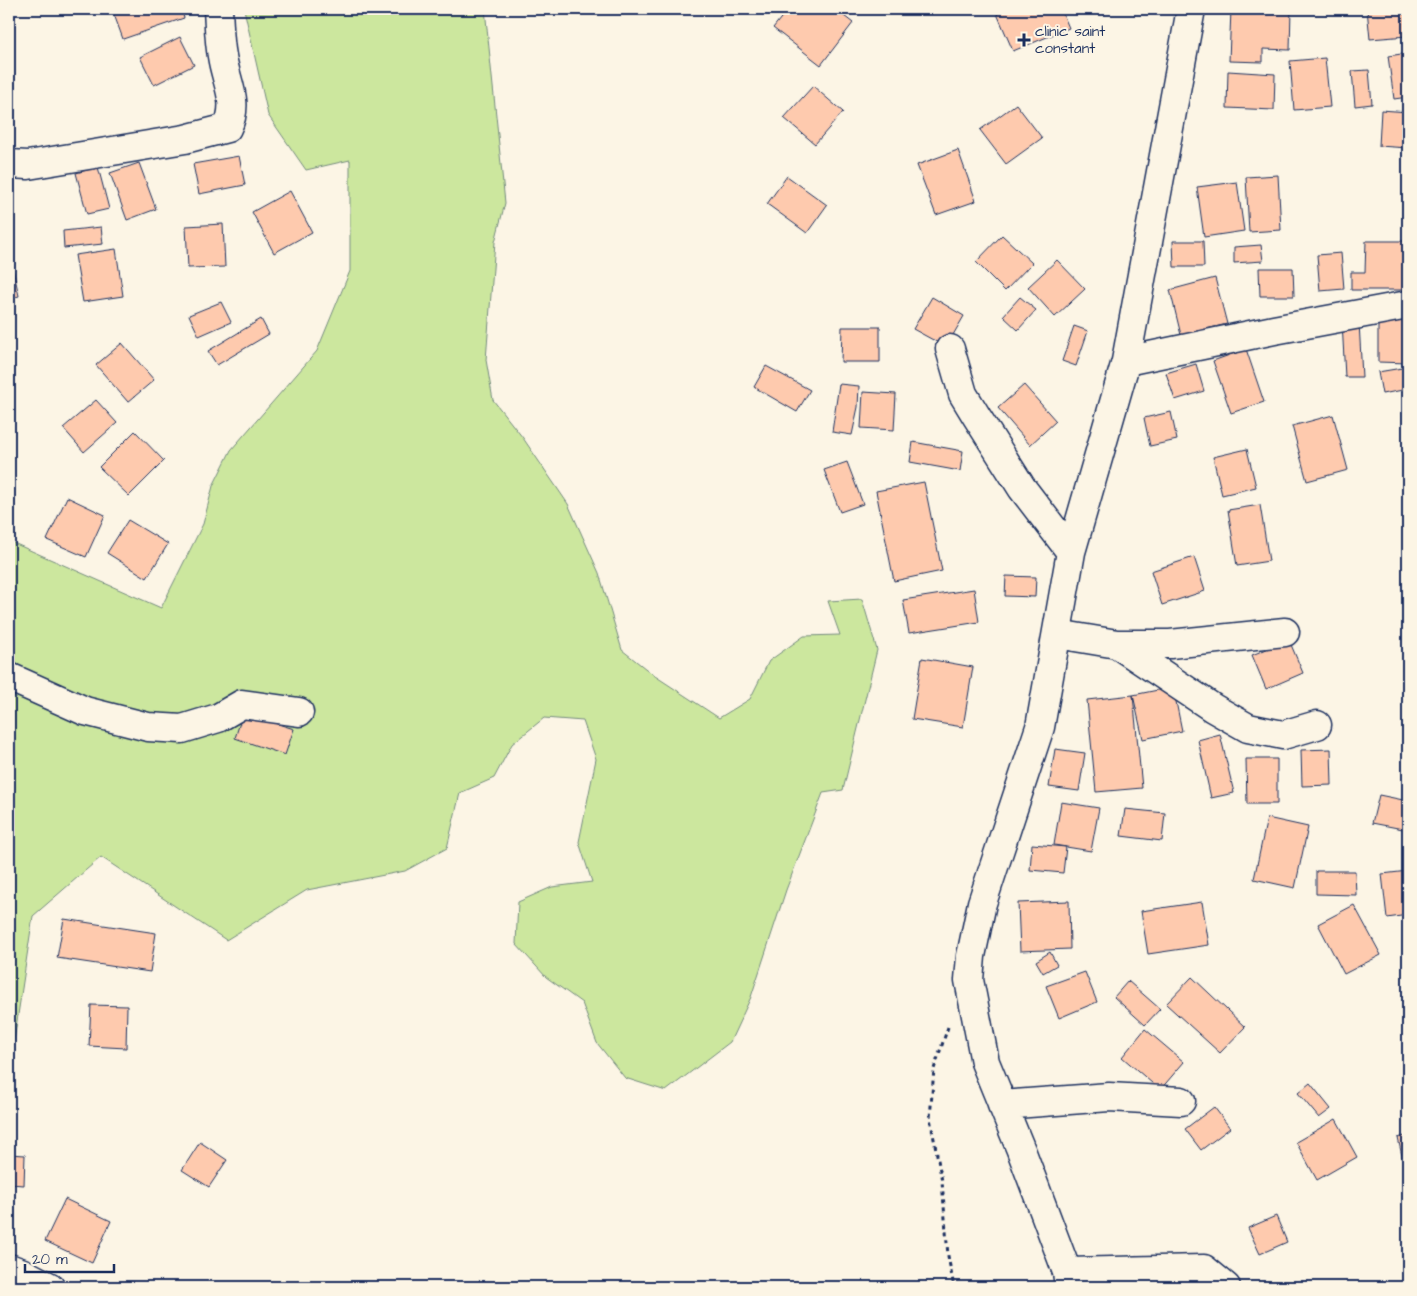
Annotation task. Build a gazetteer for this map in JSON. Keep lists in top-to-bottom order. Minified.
{"places":{"health":["clinic saint constant"]},"scale_bar":"20 m"}
